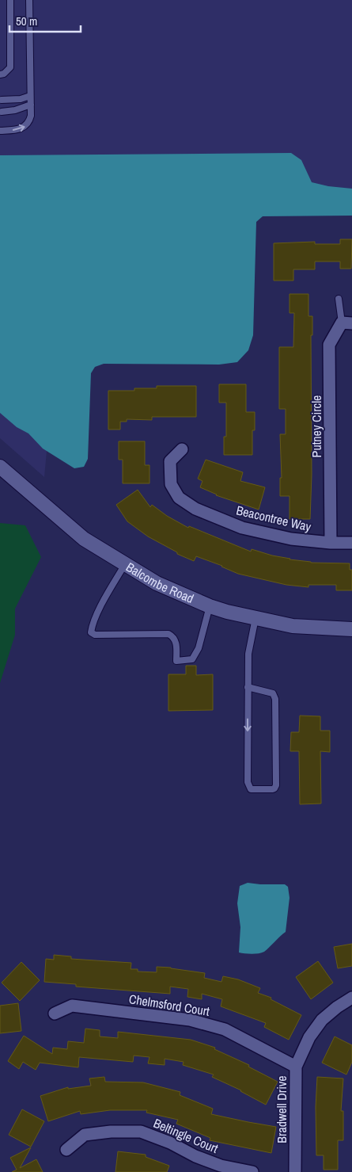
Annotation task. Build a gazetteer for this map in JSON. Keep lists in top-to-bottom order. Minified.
{"streets":{"street":["Putney Circle","Beacontree Way","Balcombe Road","Chelmsford Court","Bradwell Drive","Beltingle Court"]},"crossings":[["Putney Circle","Beacontree Way"],["Chelmsford Court","Bradwell Drive"]],"scale_bar":"50 m"}
